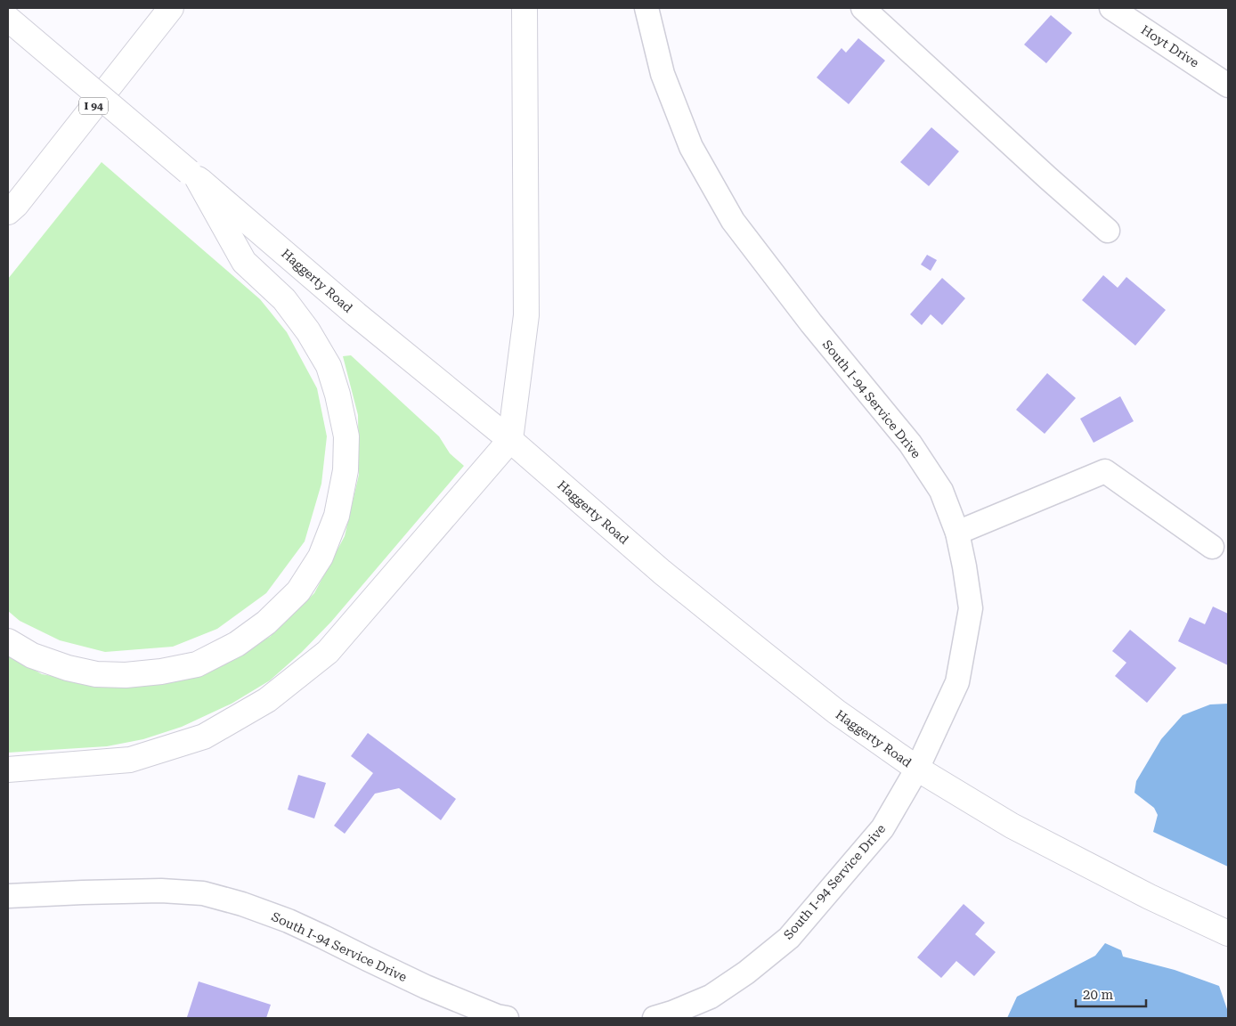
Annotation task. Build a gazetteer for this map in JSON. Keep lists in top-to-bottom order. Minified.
{"streets":{"main road":["I 94","Haggerty Road"],"street":["Hoyt Drive","South I-94 Service Drive"]},"crossings":[["Haggerty Road","South I-94 Service Drive"]],"scale_bar":"20 m"}
